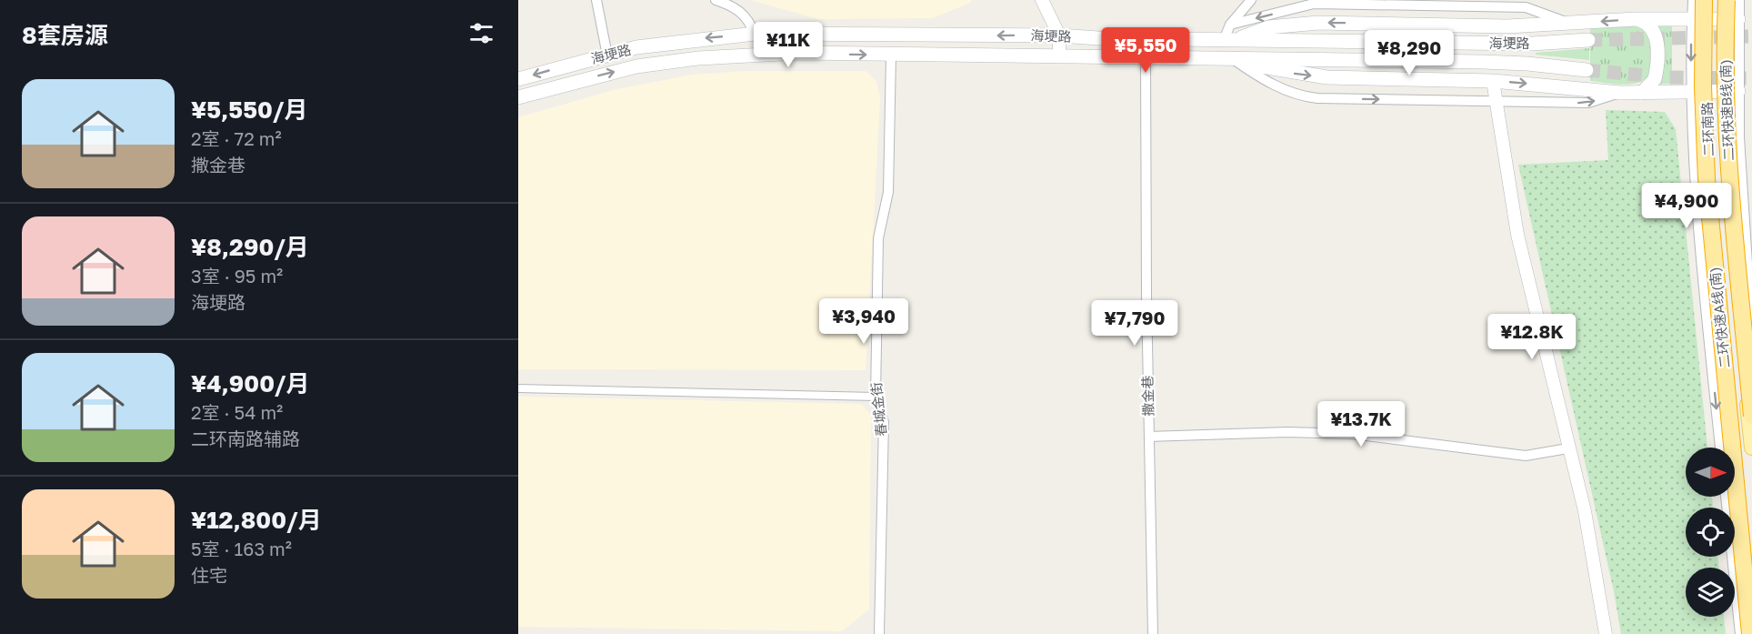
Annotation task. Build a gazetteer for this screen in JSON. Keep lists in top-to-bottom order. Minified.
{"streets":{"highway":["二环快速B线(南)","二环快速A线(南)"],"main road":["海埂路","二环南路"],"street":["撒金巷","春城金街"]},"crossings":[["海埂路","撒金巷"],["海埂路","春城金街"],["二环快速B线(南)","二环南路"],["二环南路","二环快速A线(南)"]],"one_way":["二环快速A线(南)"],"north":"right","page":{"heading":"8套房源","price":["¥11K","¥5,550","¥8,290","¥4,900","¥3,940","¥7,790","¥12.8K","¥13.7K"],"list":[{"name":"¥5,550/月","note":"2室 · 72 m² · 撒金巷"},{"name":"¥8,290/月","note":"3室 · 95 m² · 海埂路"},{"name":"¥4,900/月","note":"2室 · 54 m² · 二环南路辅路"},{"name":"¥12,800/月","note":"5室 · 163 m² · 住宅"}]}}
